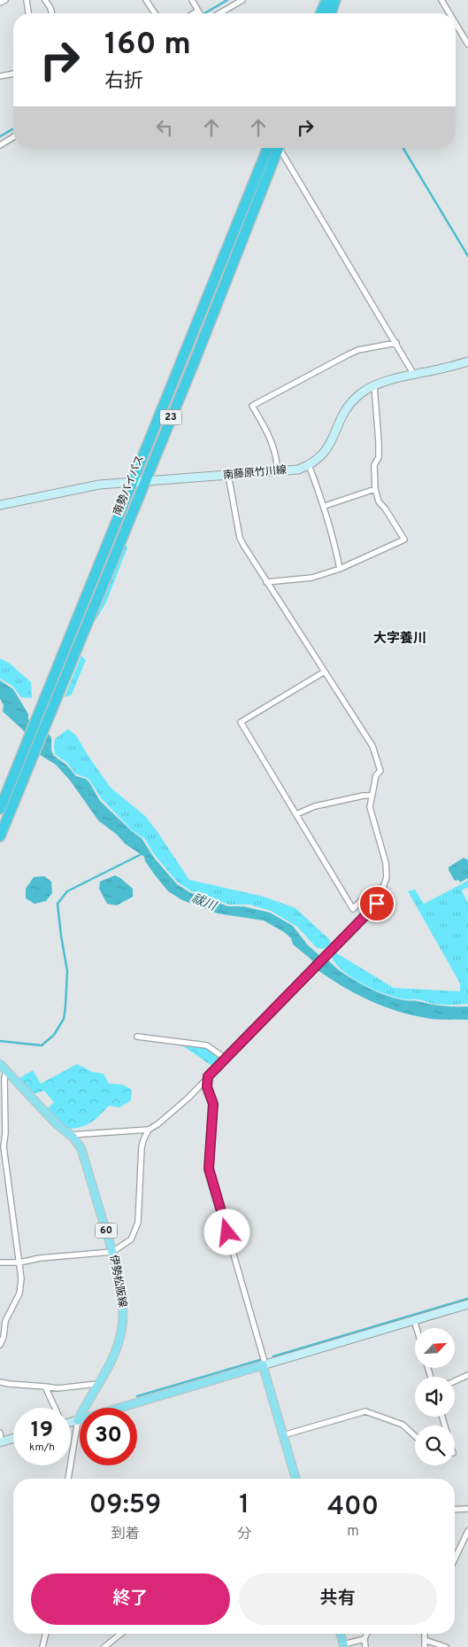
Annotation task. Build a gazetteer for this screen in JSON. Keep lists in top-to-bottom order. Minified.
{"streets":{"highway":["23","南勢バイパス"],"main road":["南藤原竹川線","60","伊勢松阪線"]},"crossings":[["南藤原竹川線","南勢バイパス"]],"districts":["大字養川"],"water":["祓川"],"north":"top right","page":{"turn":["160 m","右折"],"speed":"19 km/h","limit":"30","eta":["09:59","到着","1","分","400","m"],"buttons":["終了","共有"]}}
